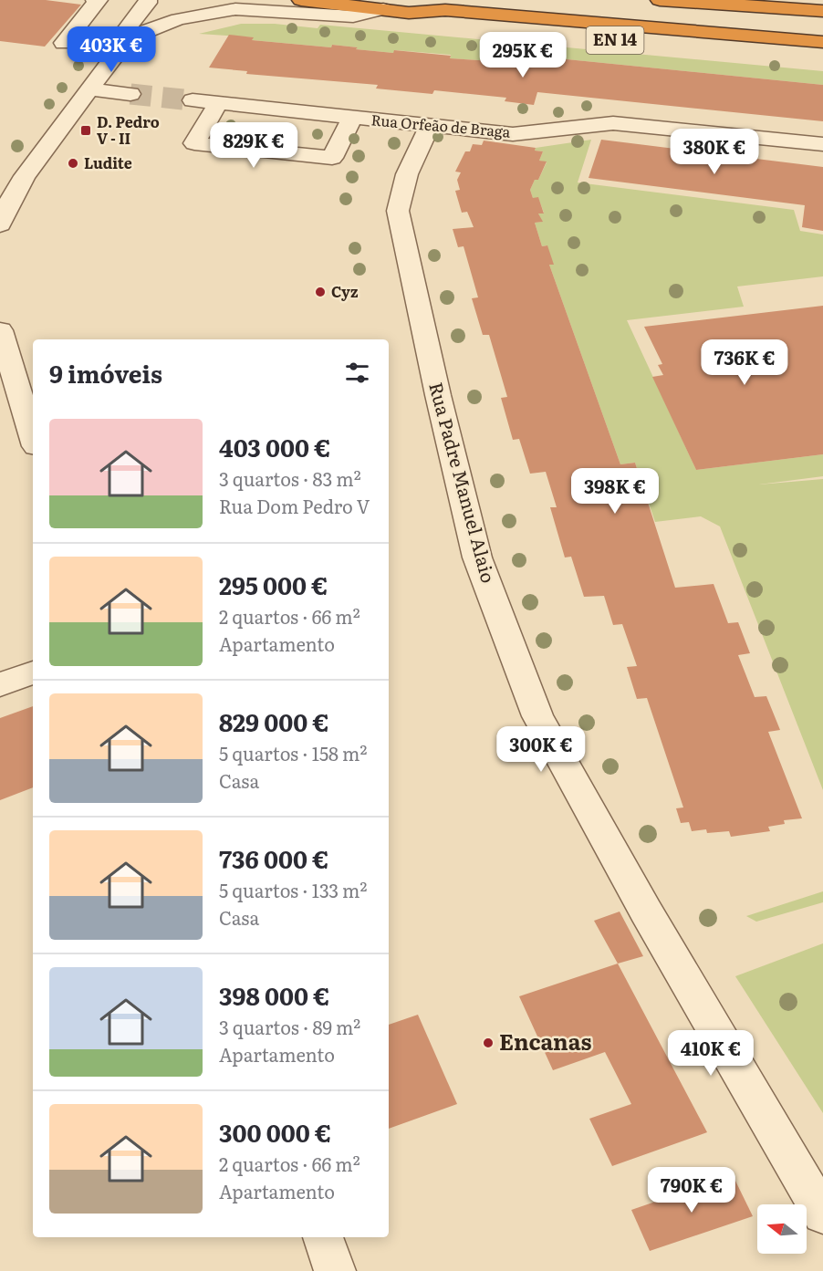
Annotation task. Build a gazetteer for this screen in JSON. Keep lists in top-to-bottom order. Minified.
{"streets":{"highway":["EN 14"],"street":["Rua Orfeão de Braga","Rua Padre Manuel Alaio"]},"crossings":[["Rua Orfeão de Braga","Rua Padre Manuel Alaio"]],"places":{"transit":["D. Pedro V - II"],"other":["Ludite","Cyz","Encanas"]},"north":"left","page":{"price":["403K €","295K €","829K €","380K €","736K €","398K €","300K €","410K €","790K €"],"heading":"9 imóveis","list":[{"name":"403 000 €","note":"3 quartos · 83 m² · Rua Dom Pedro V"},{"name":"295 000 €","note":"2 quartos · 66 m² · Apartamento"},{"name":"829 000 €","note":"5 quartos · 158 m² · Casa"},{"name":"736 000 €","note":"5 quartos · 133 m² · Casa"},{"name":"398 000 €","note":"3 quartos · 89 m² · Apartamento"},{"name":"300 000 €","note":"2 quartos · 66 m² · Apartamento"}]}}
